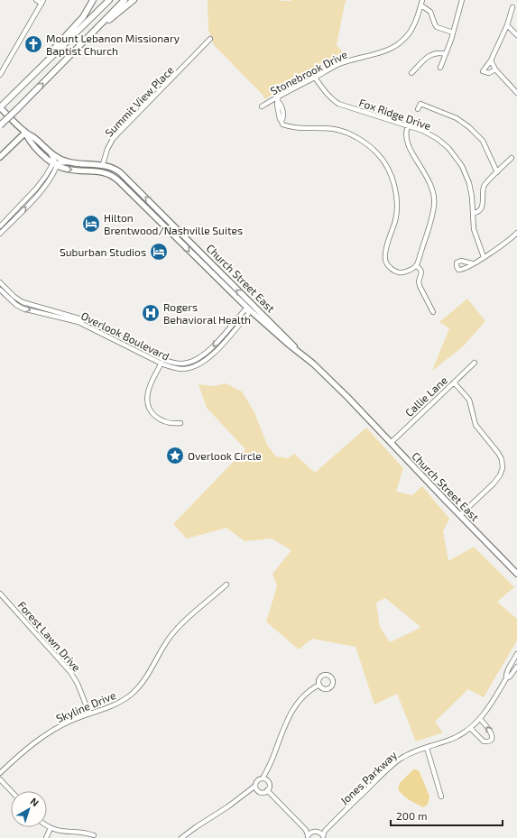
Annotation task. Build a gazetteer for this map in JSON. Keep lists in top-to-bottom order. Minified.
{"streets":{"main road":["Church Street East"],"street":["Stonebrook Drive","Summit View Place","Fox Ridge Drive","Overlook Boulevard","Callie Lane","Forest Lawn Drive","Skyline Drive","Jones Parkway"]},"crossings":[["Stonebrook Drive","Fox Ridge Drive"],["Summit View Place","Church Street East"],["Church Street East","Overlook Boulevard"],["Church Street East","Callie Lane"],["Forest Lawn Drive","Skyline Drive"]],"places":{"church":["Mount Lebanon Missionary Baptist Church"],"hotel":["Hilton Brentwood/Nashville Suites","Suburban Studios"],"hospital":["Rogers Behavioral Health"],"place":["Overlook Circle"]},"scale_bar":"200 m","north":"top right"}
